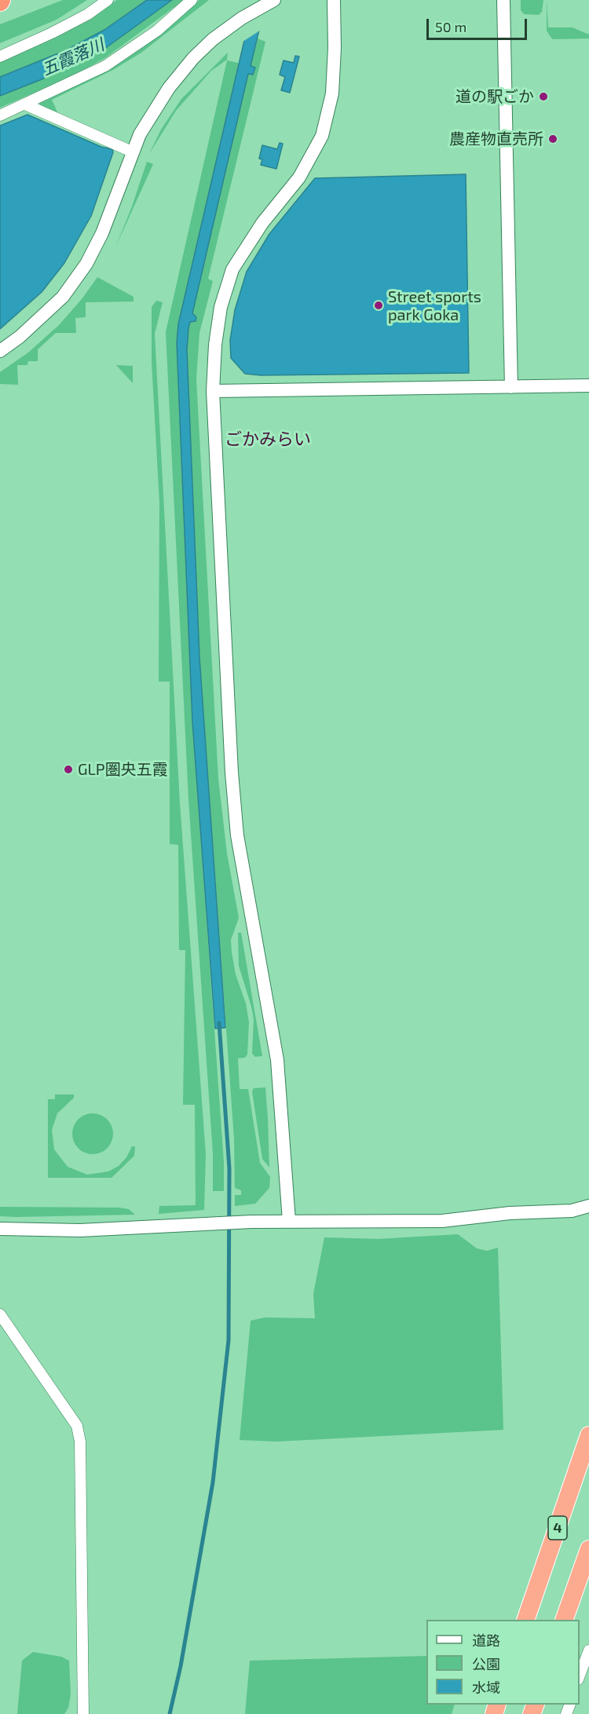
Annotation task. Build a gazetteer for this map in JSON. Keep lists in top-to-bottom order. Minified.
{"streets":{"highway":["4"]},"districts":["ごかみらい"],"water":["五霞落川"],"places":["道の駅ごか","農産物直売所","Street sports park Goka","GLP圏央五霞"],"legend":["道路","公園","水域"],"scale_bar":"50 m"}
